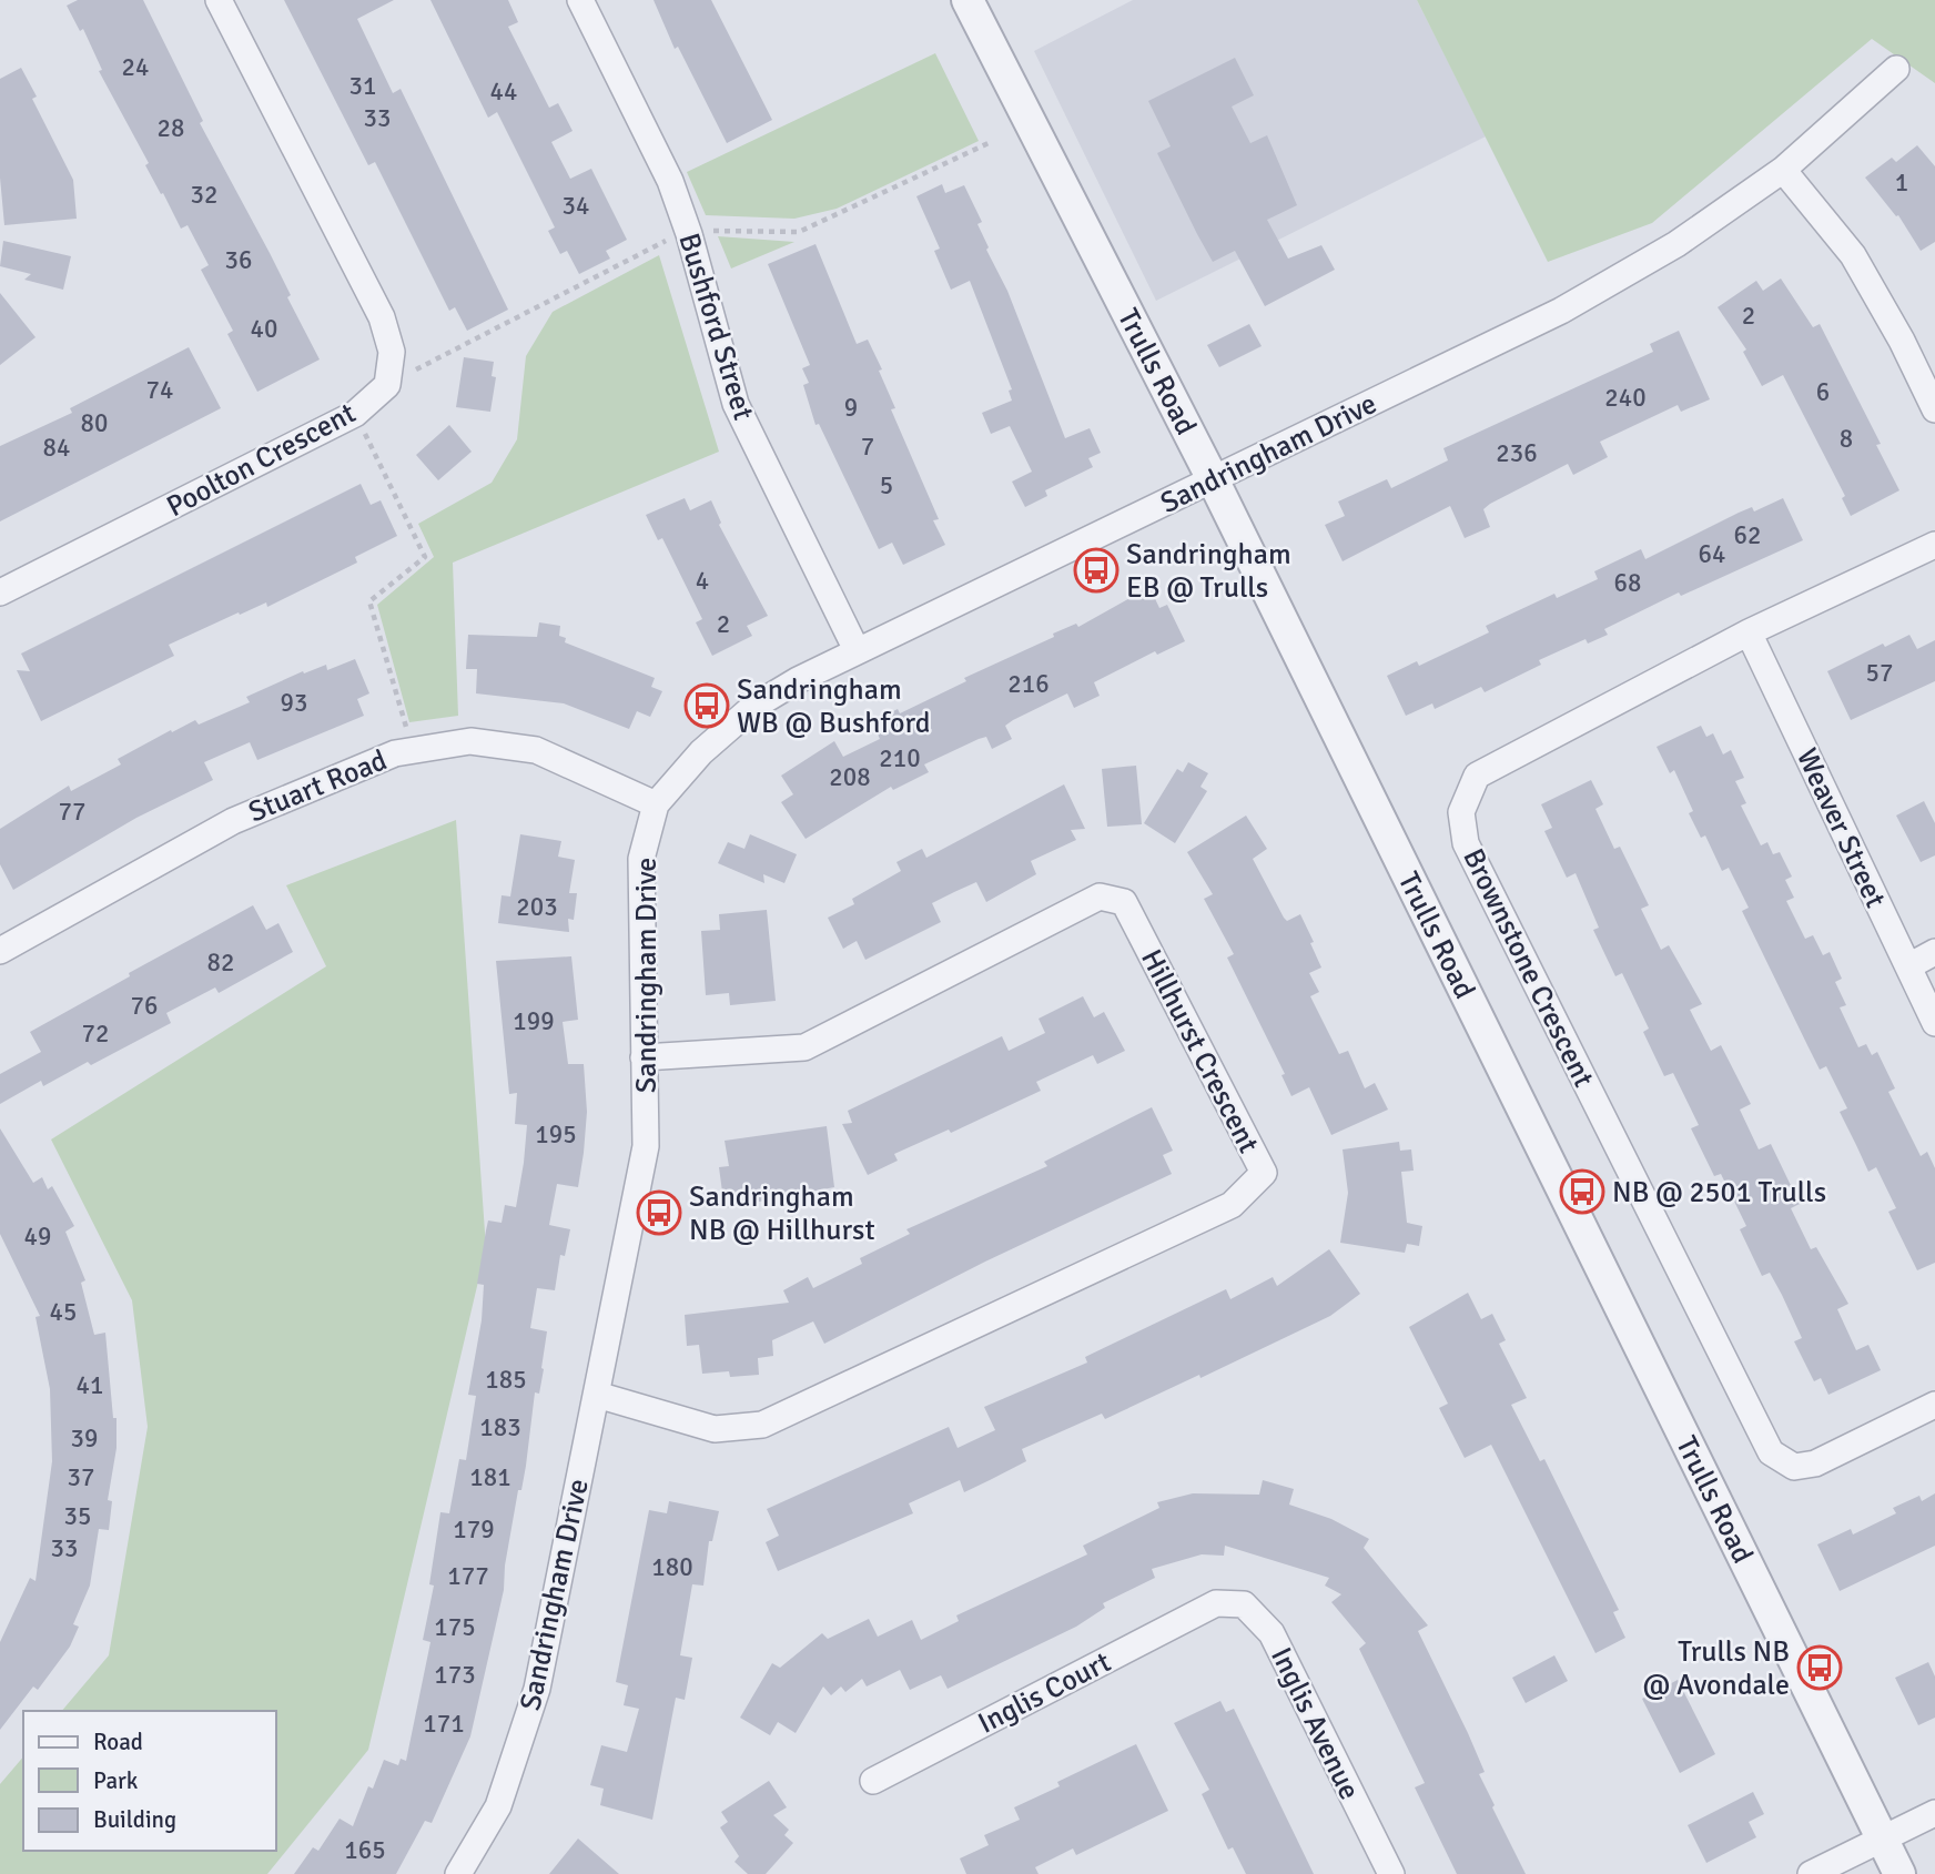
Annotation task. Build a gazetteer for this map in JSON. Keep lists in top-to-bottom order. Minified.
{"streets":{"street":["Bushford Street","Trulls Road","Sandringham Drive","Poolton Crescent","Stuart Road","Weaver Street","Brownstone Crescent","Hillhurst Crescent","Inglis Court","Inglis Avenue"]},"crossings":[["Bushford Street","Sandringham Drive"],["Trulls Road","Sandringham Drive"],["Sandringham Drive","Stuart Road"],["Sandringham Drive","Hillhurst Crescent"],["Weaver Street","Brownstone Crescent"],["Inglis Court","Inglis Avenue"]],"places":{"bus stop":["Sandringham EB @ Trulls","Sandringham WB @ Bushford","NB @ 2501 Trulls","Sandringham NB @ Hillhurst","Trulls NB @ Avondale"]},"house_numbers":["24","31","44","33","28","1","32","34","36","2","40","74","6","240","9","80","8","7","84","236","5","62","64","4","68","2","57","216","93","210","208","77","203","82","76","199","72","195","49","45","185","41","183","39","37","181","35","179","33","180","177","175","173","171","165"],"legend":["Road","Park","Building"]}
